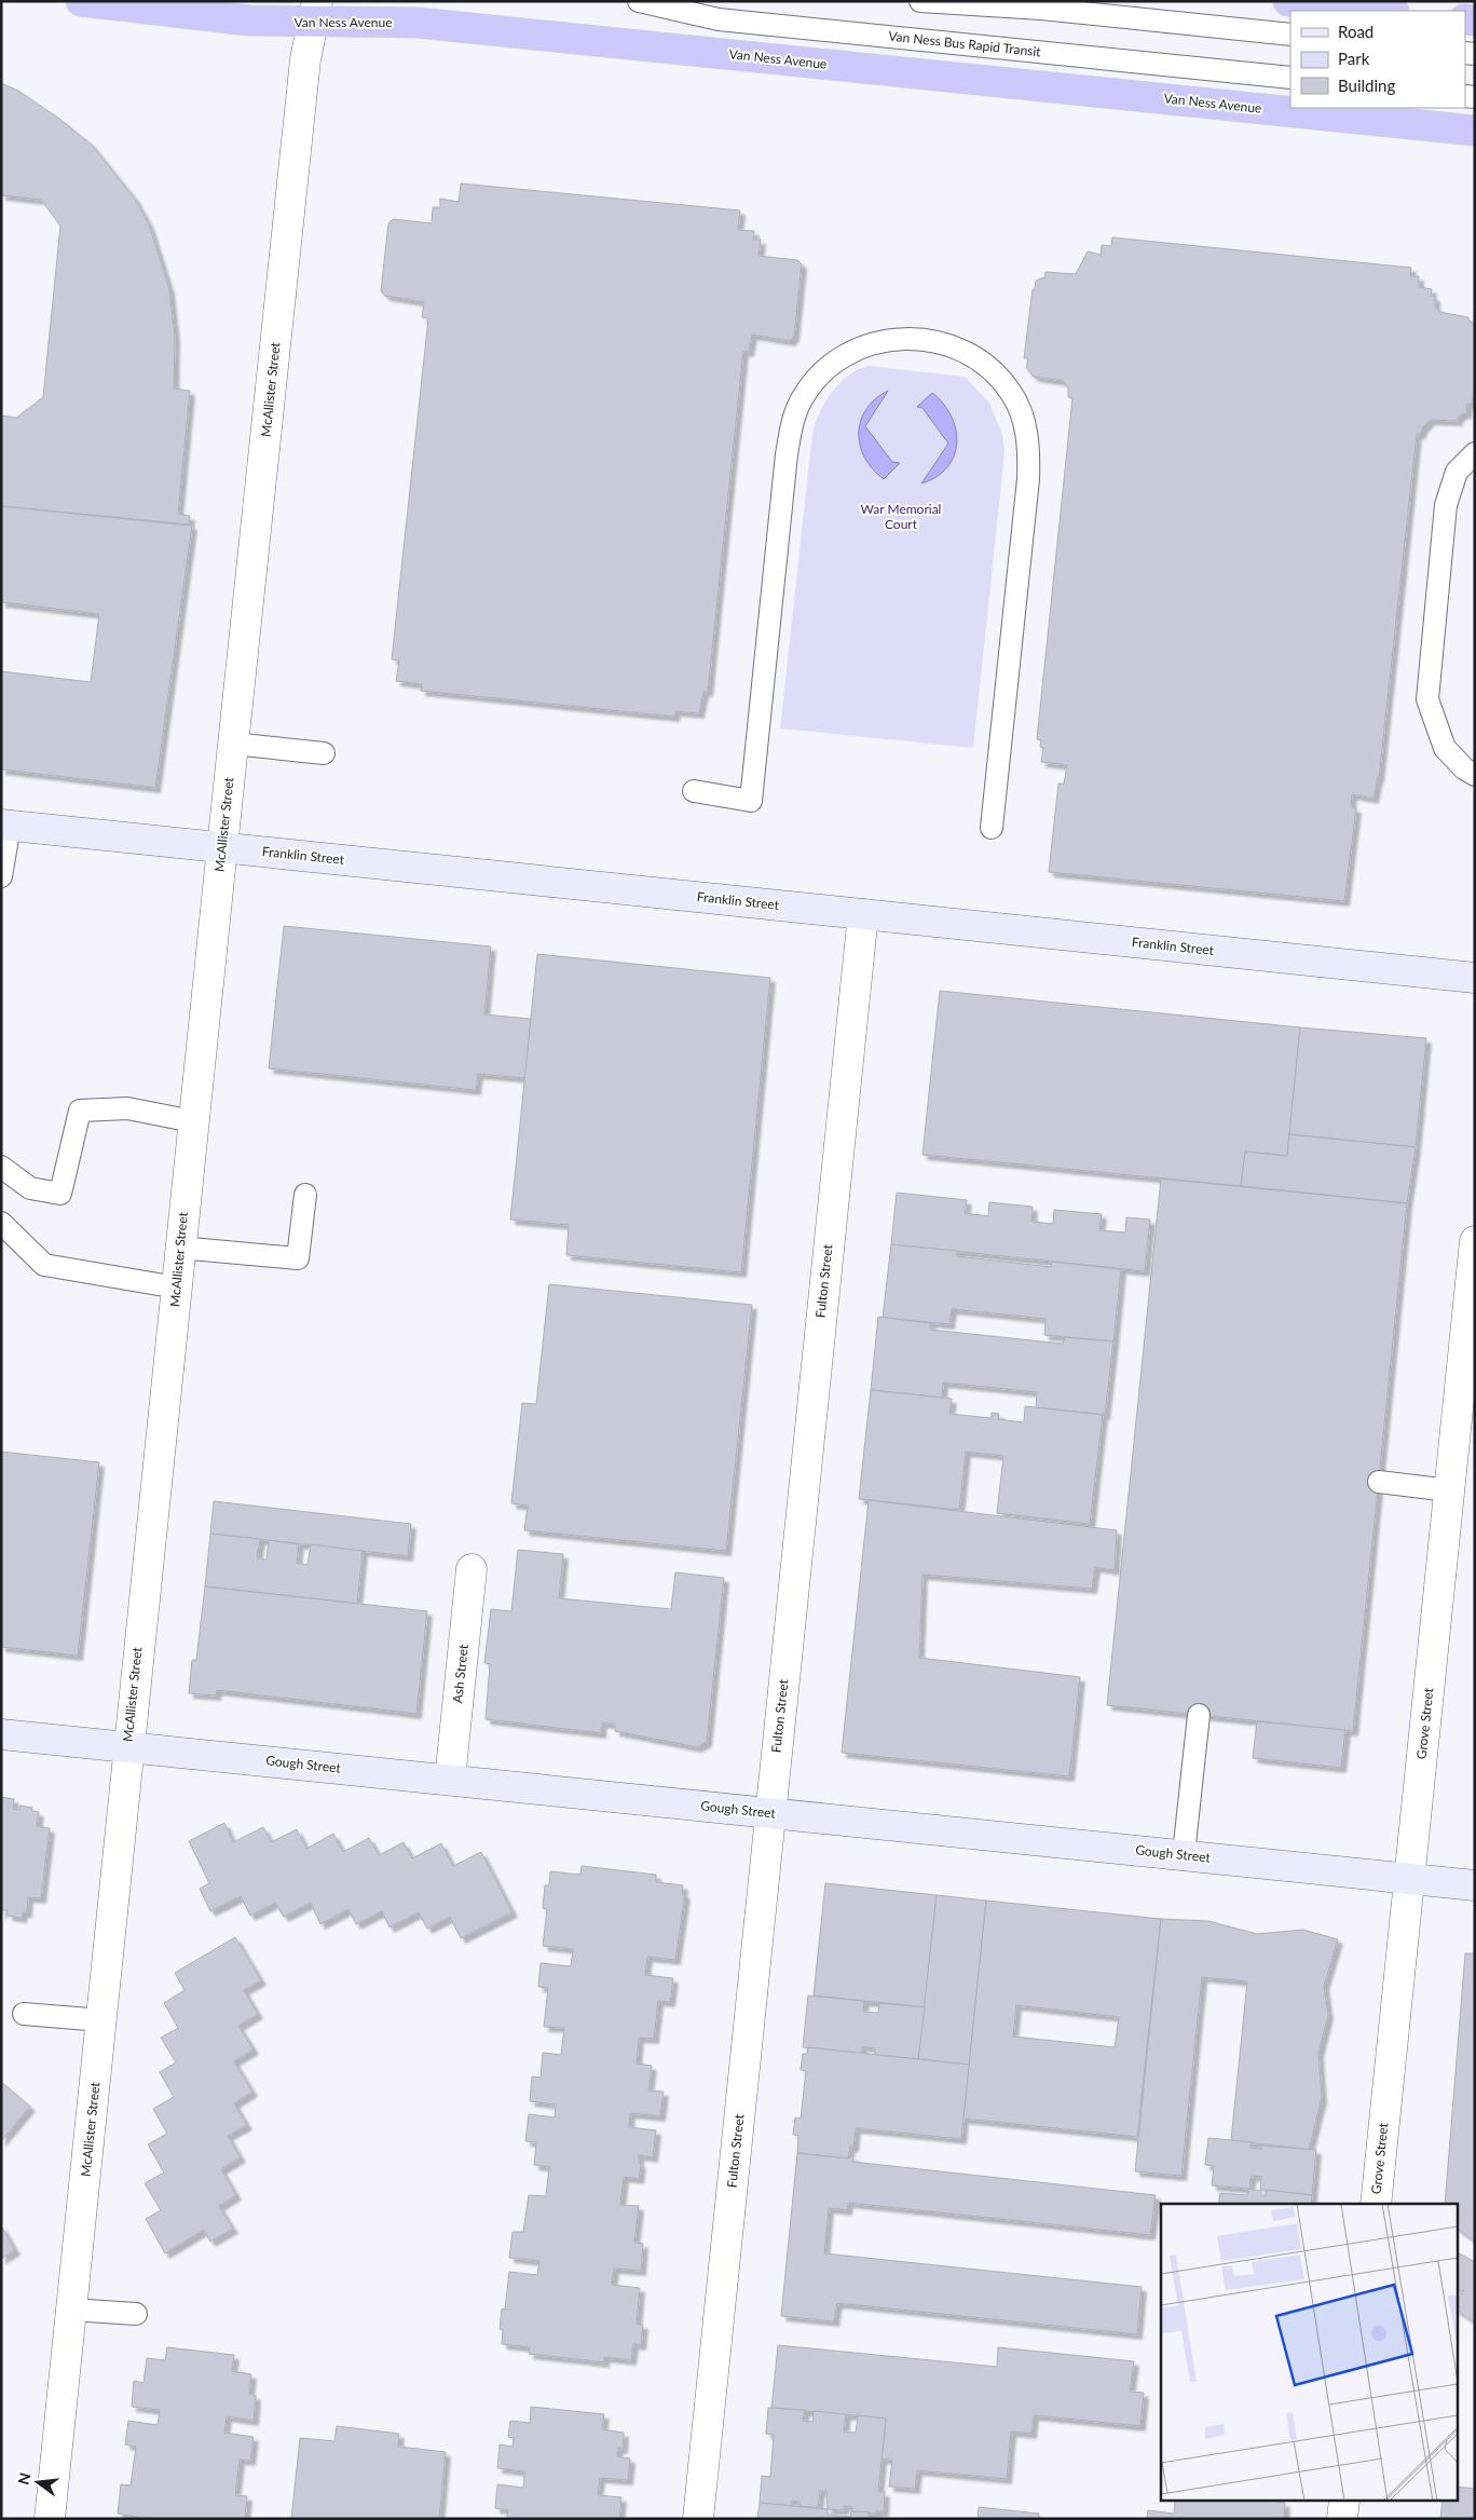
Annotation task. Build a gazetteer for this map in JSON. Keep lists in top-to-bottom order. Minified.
{"streets":{"highway":["Van Ness Avenue"],"main road":["Franklin Street","Gough Street"],"street":["McAllister Street","Fulton Street","Ash Street","Grove Street"],"lane":["Van Ness Bus Rapid Transit"]},"crossings":[["Van Ness Avenue","McAllister Street"],["McAllister Street","Franklin Street"],["McAllister Street","Gough Street"],["Franklin Street","Fulton Street"],["Fulton Street","Gough Street"],["Ash Street","Gough Street"],["Grove Street","Gough Street"]],"parks":["War Memorial Court"],"legend":["Road","Park","Building"],"north":"left"}
